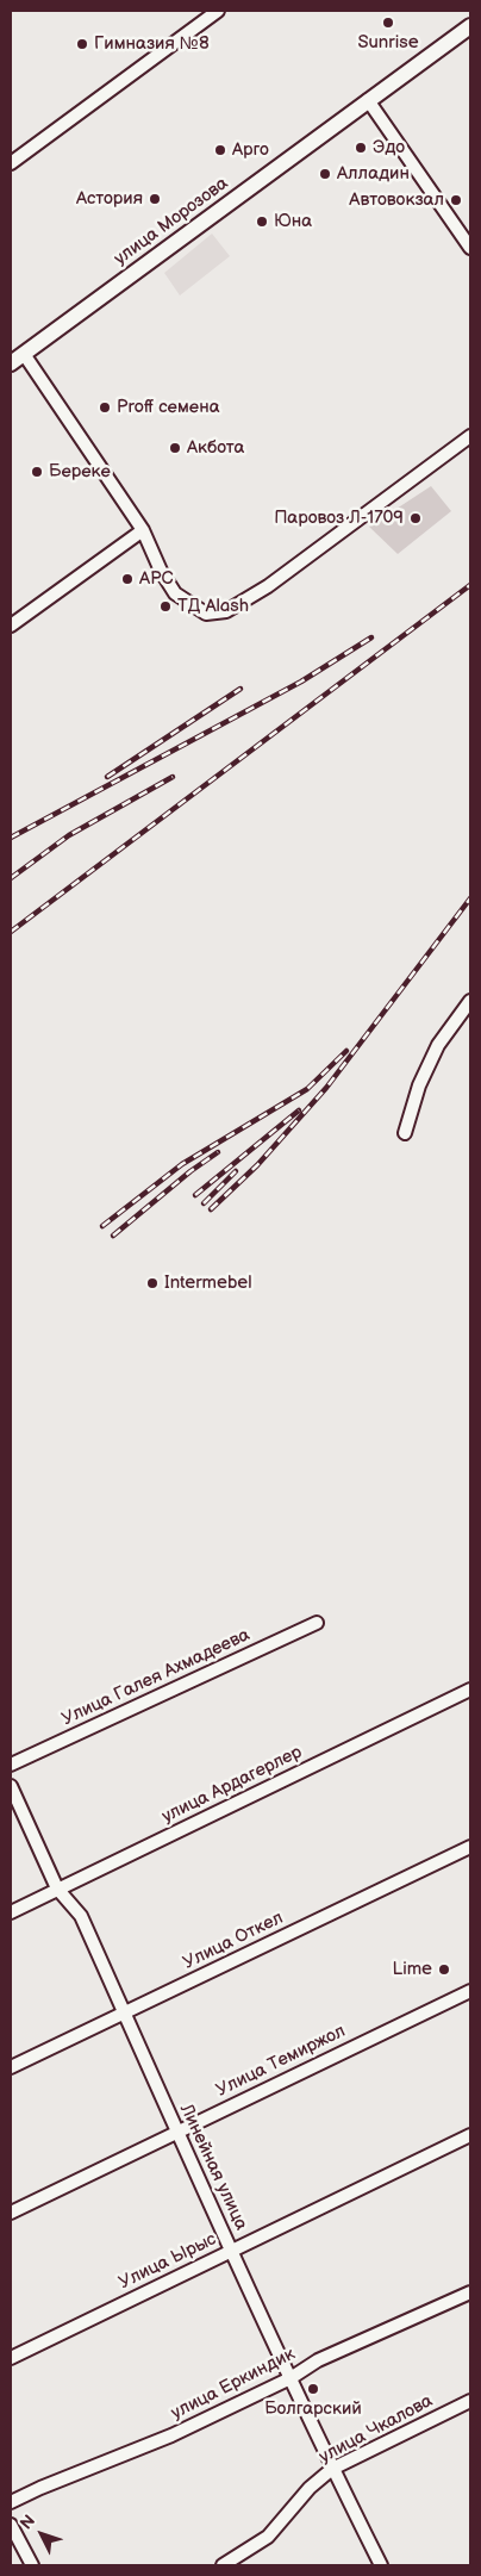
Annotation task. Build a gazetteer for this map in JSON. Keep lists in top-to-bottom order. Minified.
{"streets":{"main road":["улица Морозова"],"street":["Улица Галея Ахмадеева","улица Ардагерлер","Улица Откел","Улица Темиржол","Линейная улица","Улица Ырыс","улица Еркиндик","улица Чкалова"]},"crossings":[["улица Ардагерлер","Линейная улица"],["Улица Откел","Линейная улица"],["Улица Темиржол","Линейная улица"],["Линейная улица","Улица Ырыс"],["Линейная улица","улица Еркиндик"],["Линейная улица","улица Чкалова"]],"places":["Sunrise","Гимназия №8","Эдо","Арго","Алладин","Астория","Автовокзал","Юна","Proff семена","Акбота","Береке","Паровоз Л-1709","АРС","ТД Alash","Intermebel","Lime","Болгарский"],"north":"top left"}
